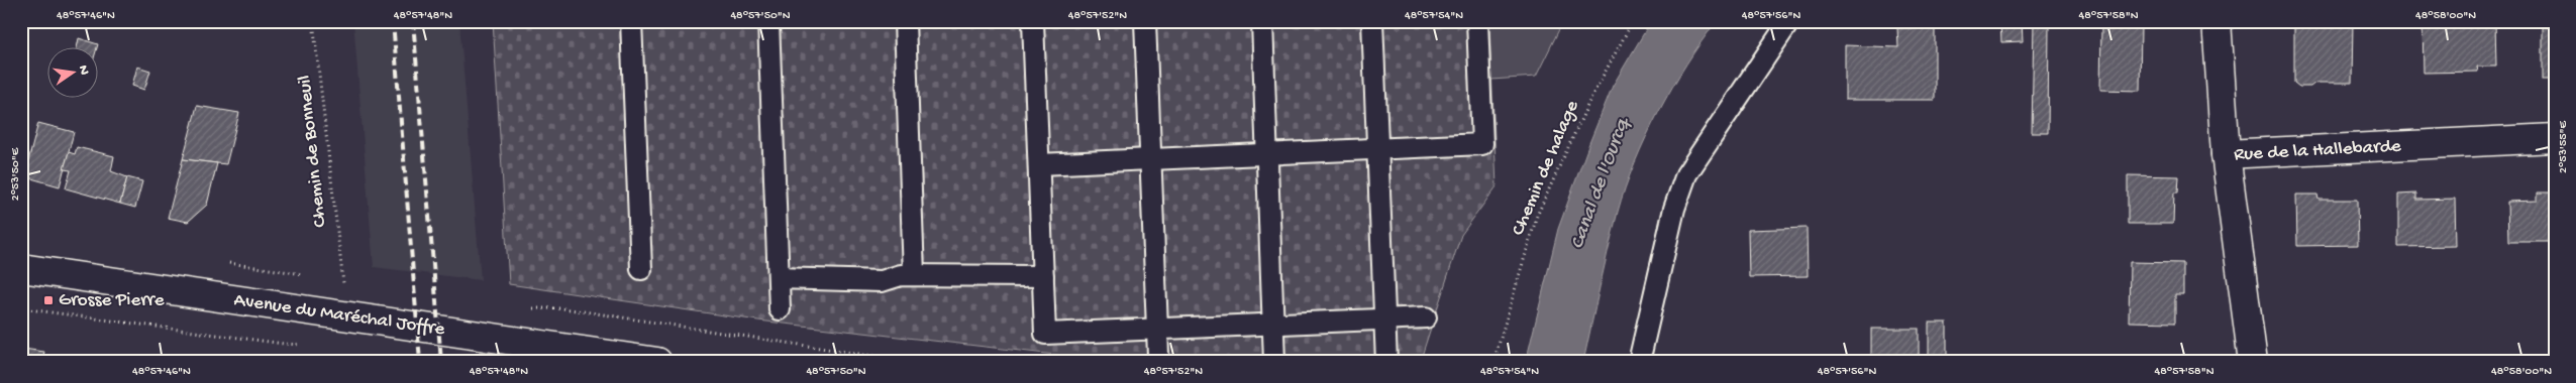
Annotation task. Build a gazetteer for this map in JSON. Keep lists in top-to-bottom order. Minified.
{"streets":{"street":["Rue de la Hallebarde","Avenue du Maréchal Joffre"],"path":["Chemin de Bonneuil","Chemin de halage"]},"water":["Canal de l'Ourcq"],"places":{"transit":["Grosse Pierre"]},"north":"right","coordinates":["48°57'46\"N","48°57'48\"N","48°57'50\"N","48°57'52\"N","48°57'54\"N","48°57'56\"N","48°57'58\"N","48°58'00\"N","2°53'55\"E","2°53'50\"E"]}
